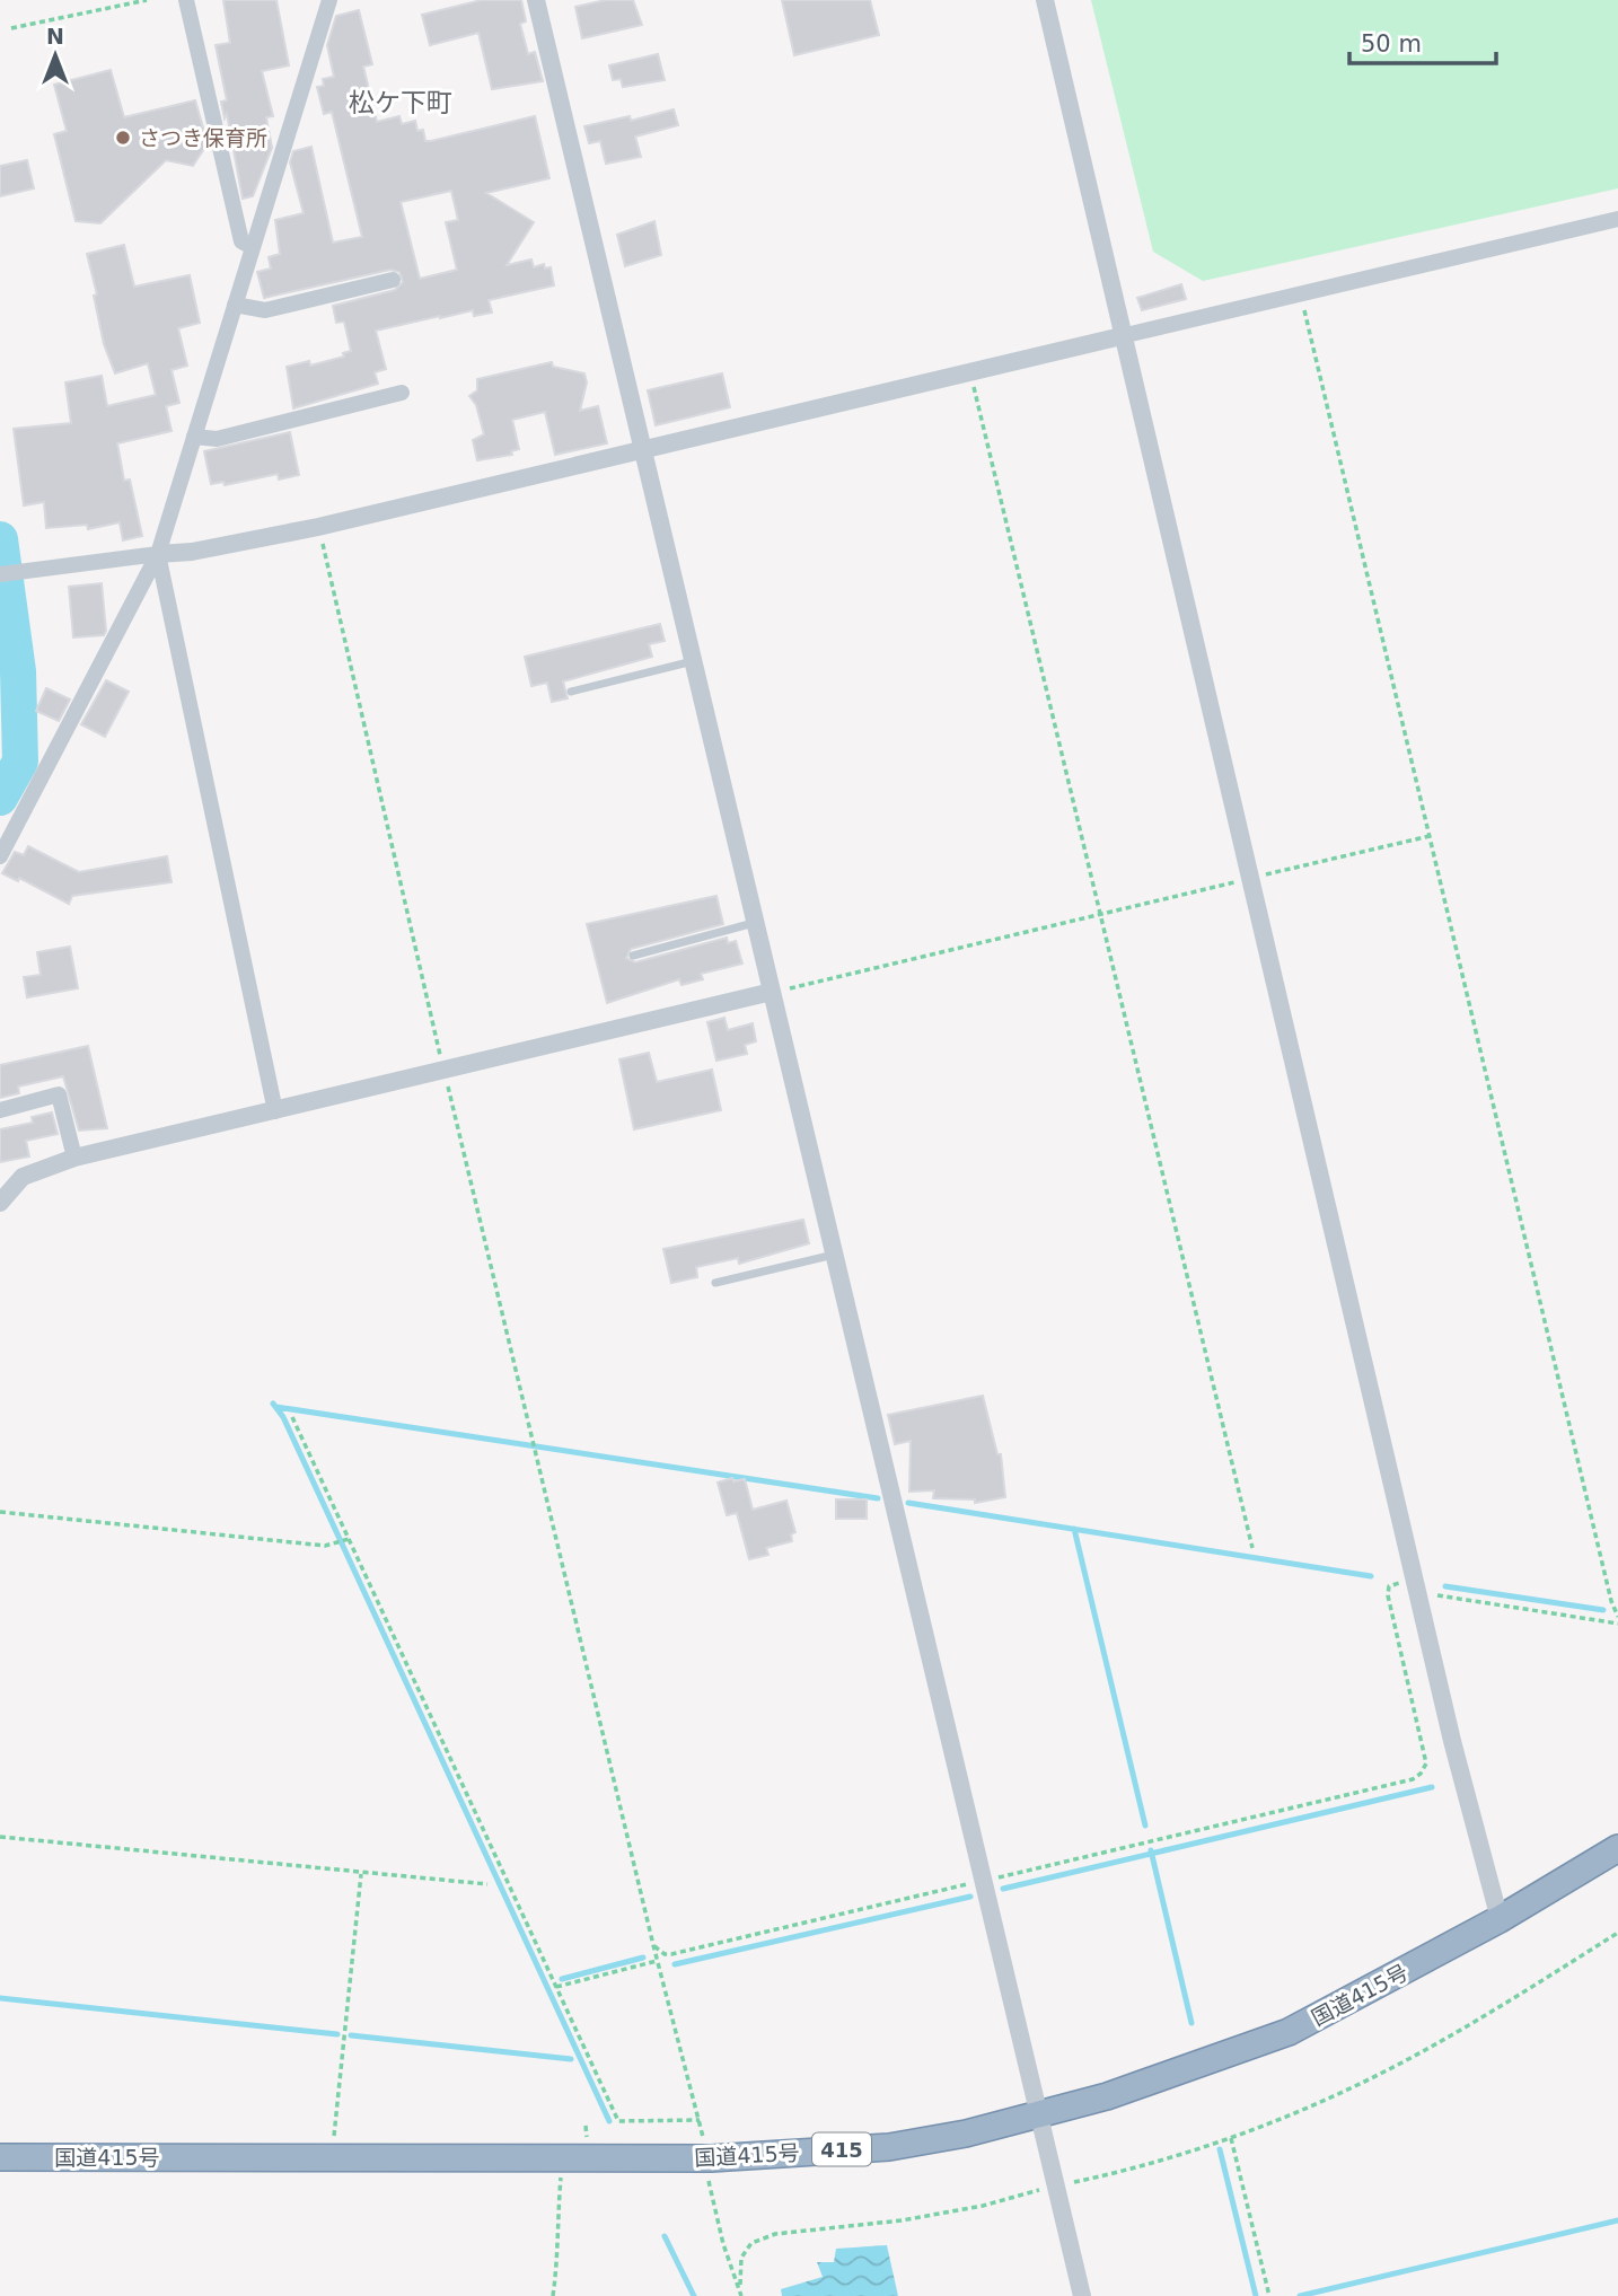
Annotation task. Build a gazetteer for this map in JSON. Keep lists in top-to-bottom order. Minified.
{"streets":{"highway":["国道415号","415"]},"districts":["松ケ下町"],"places":["さつき保育所"],"scale_bar":"50 m","north":"top"}
